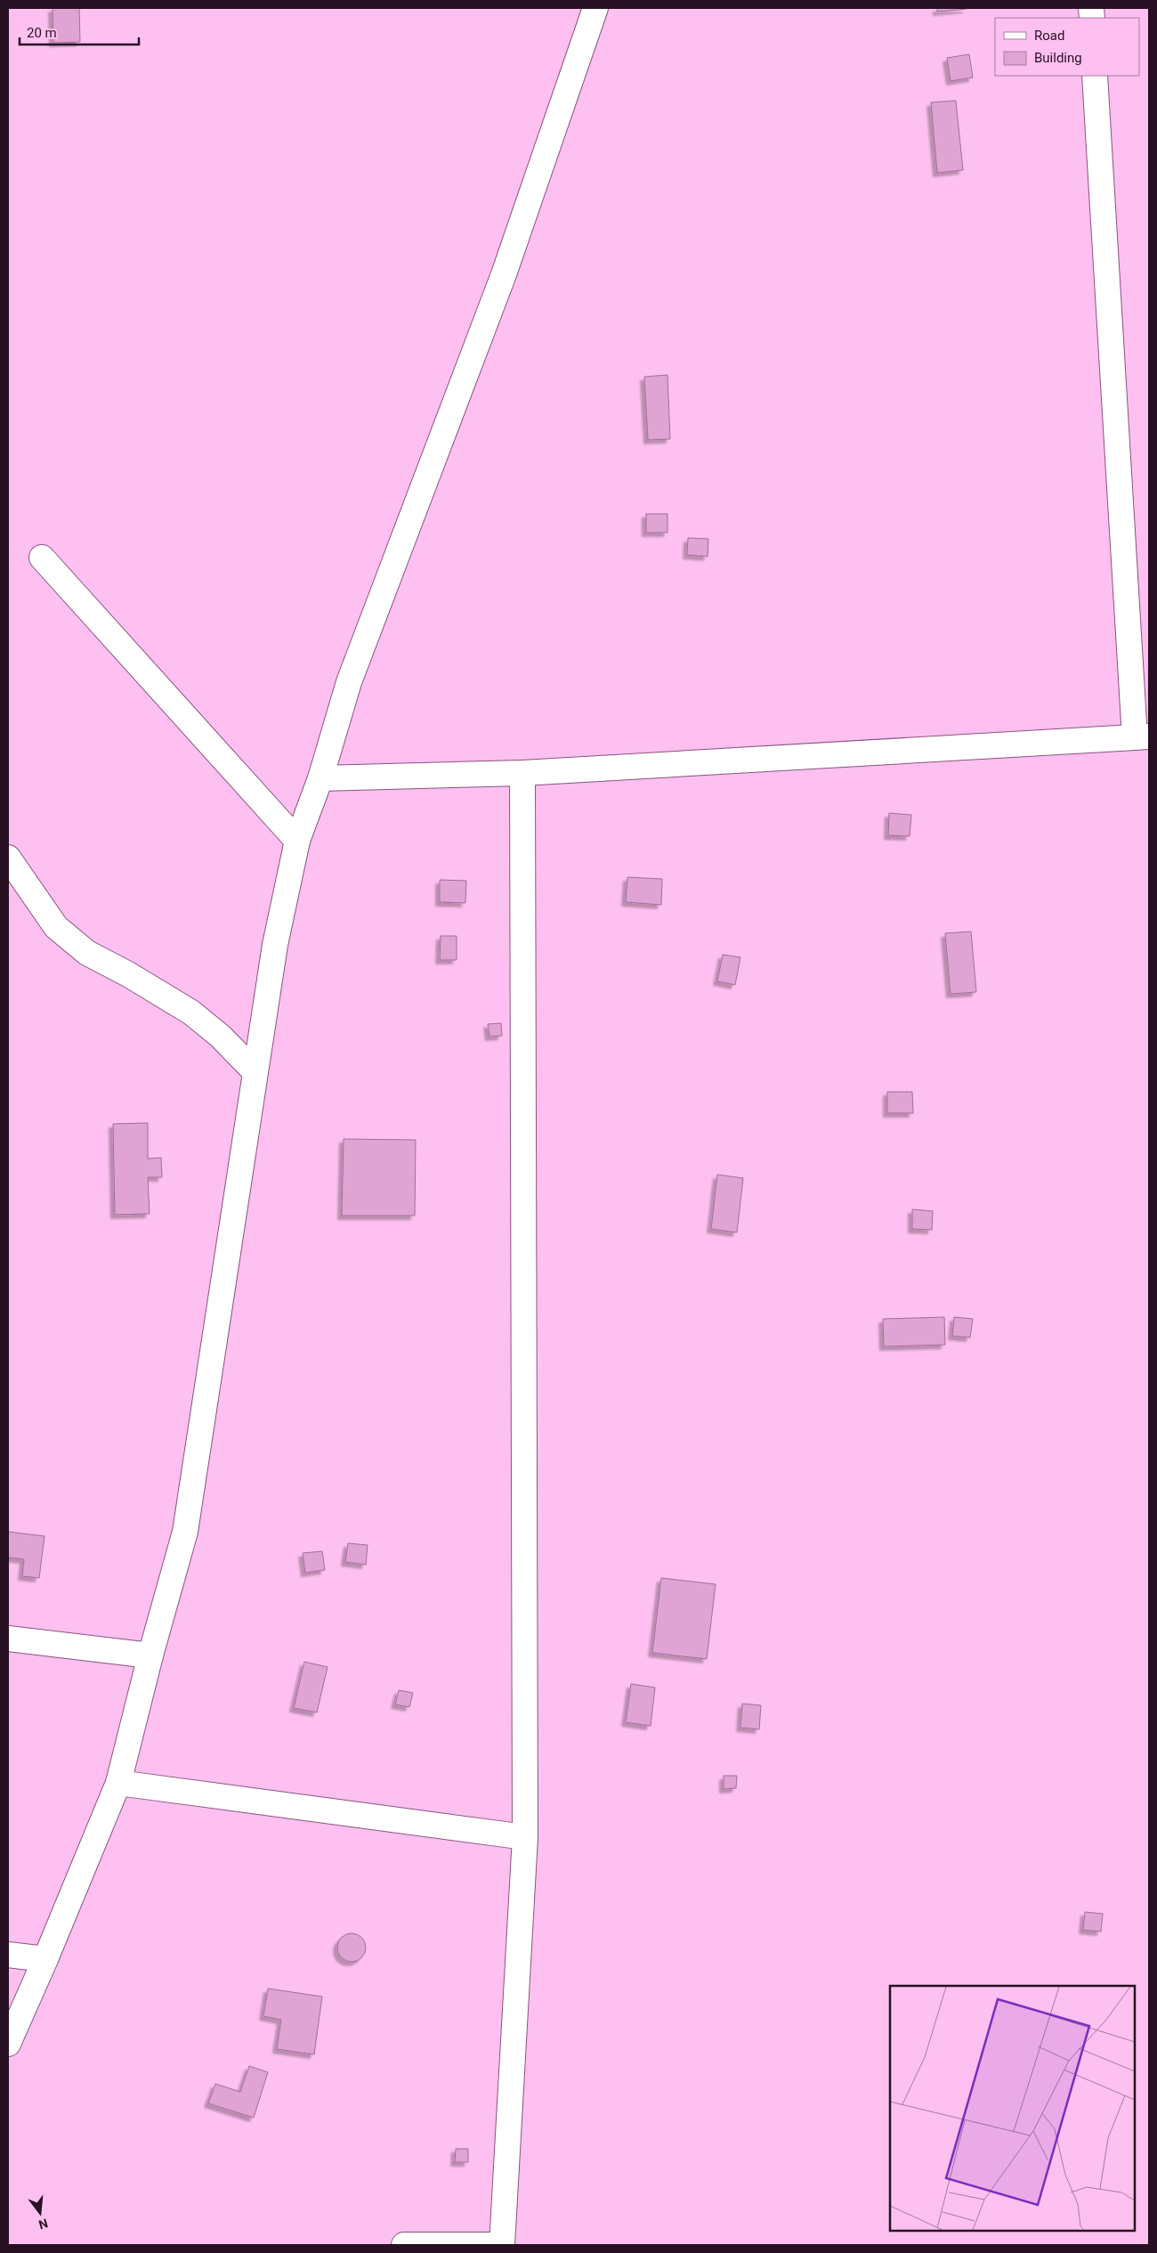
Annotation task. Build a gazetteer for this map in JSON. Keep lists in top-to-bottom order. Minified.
{"legend":["Road","Building"],"scale_bar":"20 m","north":"bottom"}
